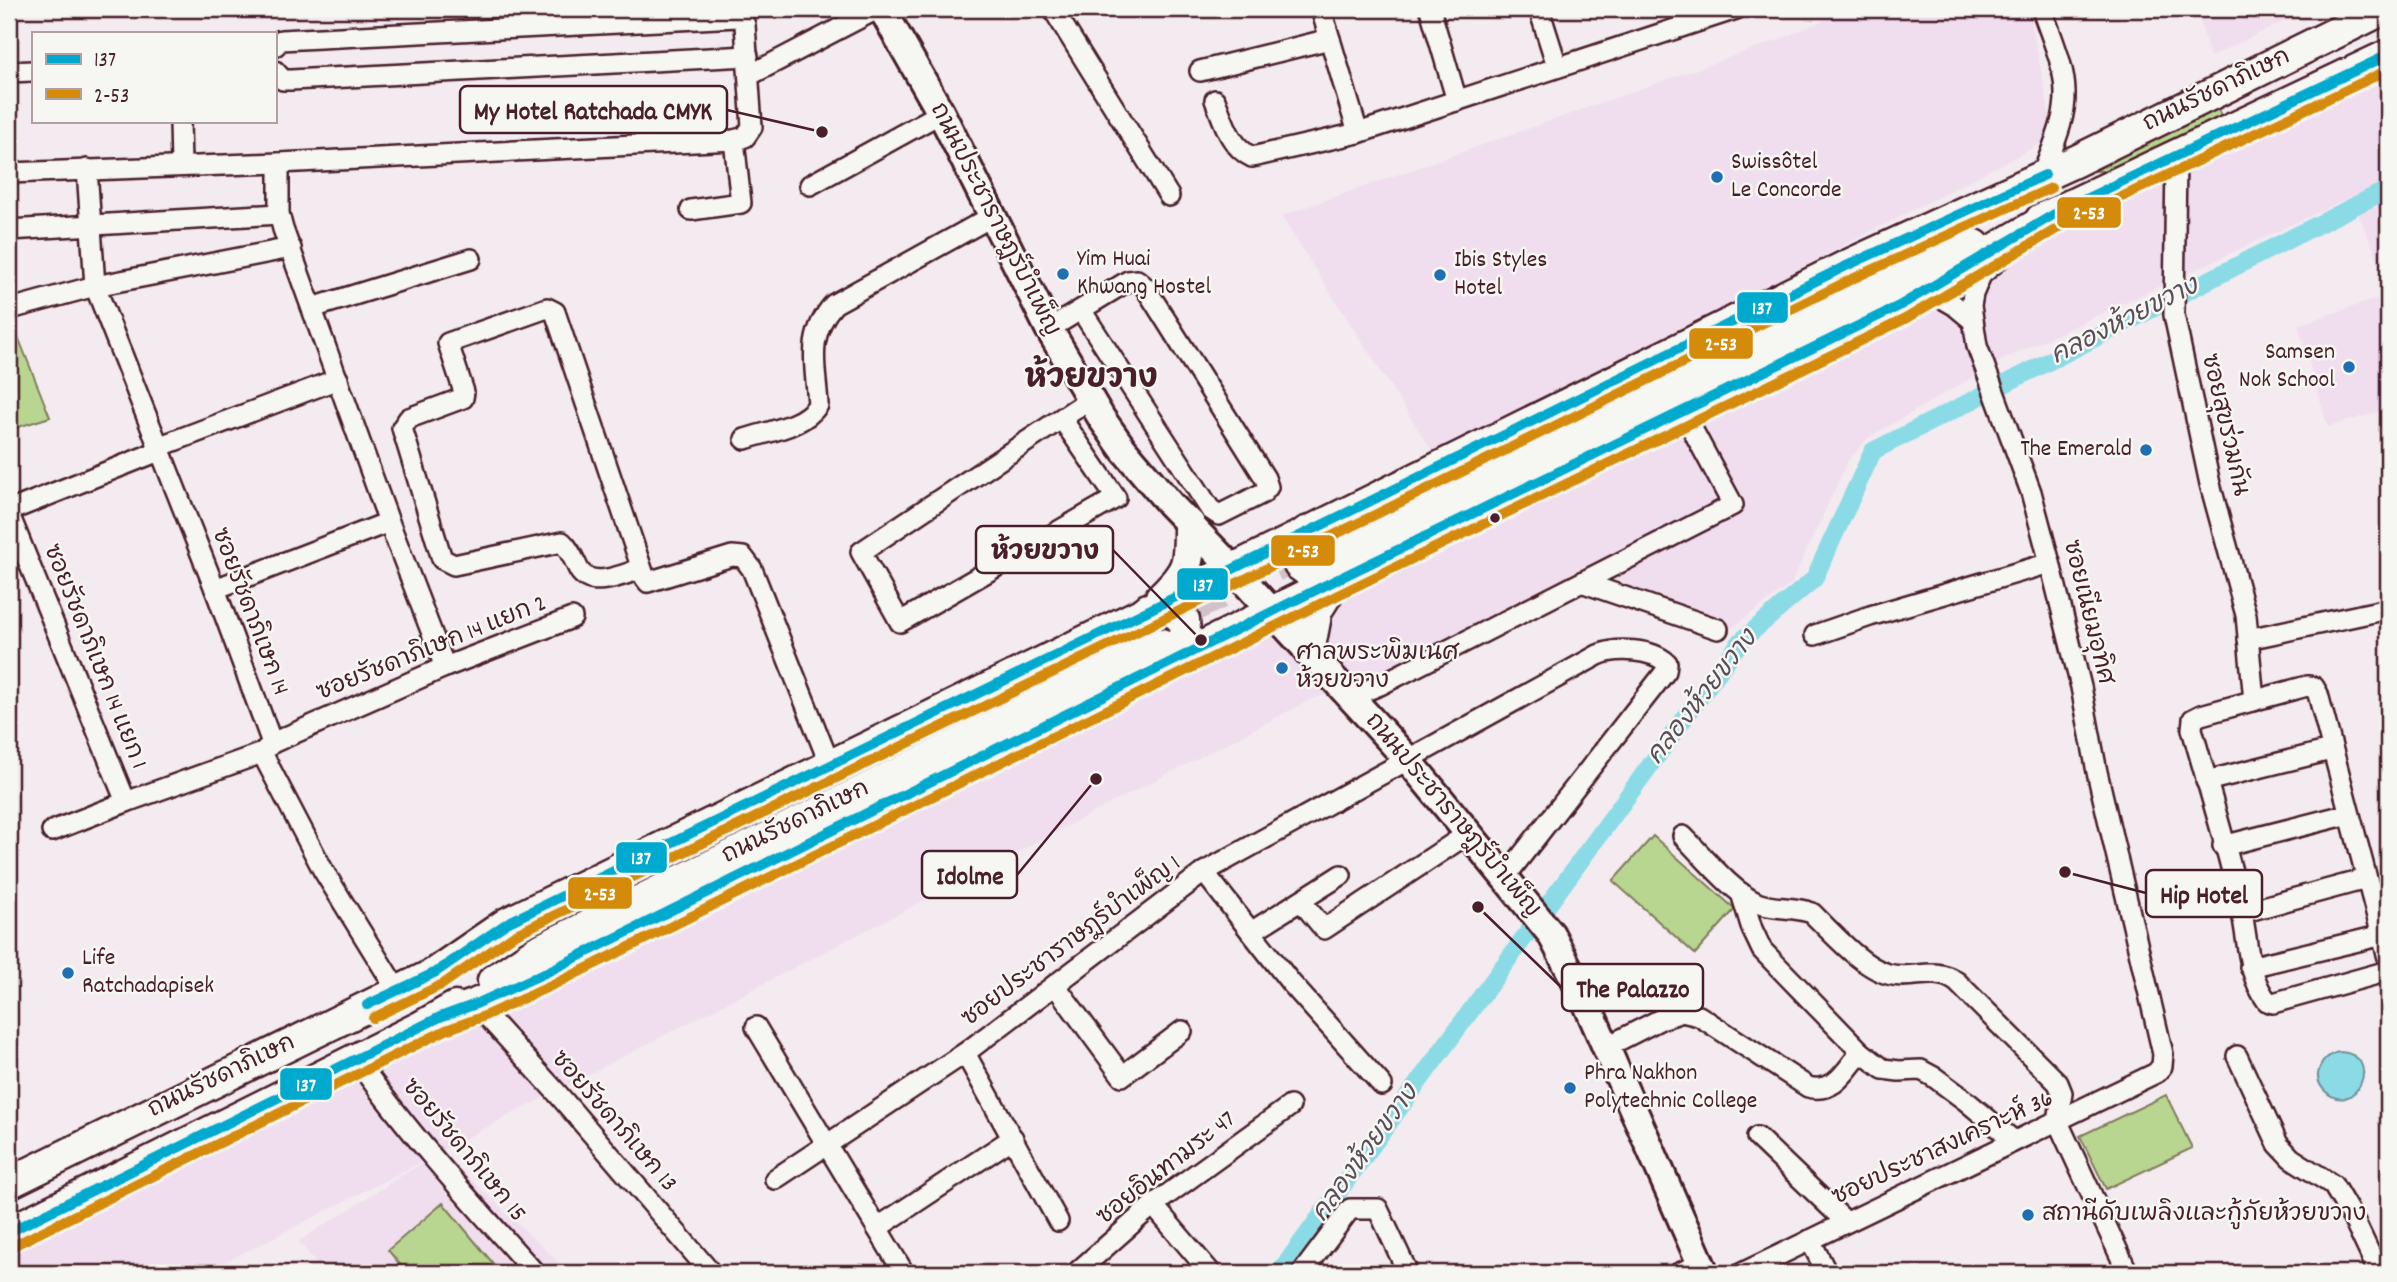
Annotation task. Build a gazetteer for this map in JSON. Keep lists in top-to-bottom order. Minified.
{"streets":{"main road":["ถนนรัชดาภิเษก","ถนนประชาราษฎร์บำเพ็ญ"],"street":["ซอยสุขร่วมกัน","ซอยรัชดาภิเษก 14","ซอยเนียมอุทิศ","ซอยรัชดาภิเษก 14 แยก 2","ซอยรัชดาภิเษก 14 แยก 1","ซอยประชาราษฎร์บำเพ็ญ 1","ซอยรัชดาภิเษก 13","ซอยประชาสงเคราะห์ 36","ซอยรัชดาภิเษก 15","ซอยอินทามระ 47"]},"crossings":[["ถนนรัชดาภิเษก","ถนนประชาราษฎร์บำเพ็ญ"],["ถนนรัชดาภิเษก","ซอยสุขร่วมกัน"],["ถนนรัชดาภิเษก","ซอยรัชดาภิเษก 14"],["ถนนรัชดาภิเษก","ซอยเนียมอุทิศ"],["ถนนรัชดาภิเษก","ซอยรัชดาภิเษก 13"],["ถนนรัชดาภิเษก","ซอยรัชดาภิเษก 15"],["ถนนประชาราษฎร์บำเพ็ญ","ซอยประชาราษฎร์บำเพ็ญ 1"],["ซอยรัชดาภิเษก 14","ซอยรัชดาภิเษก 14 แยก 2"],["ซอยรัชดาภิเษก 14","ซอยรัชดาภิเษก 14 แยก 1"],["ซอยเนียมอุทิศ","ซอยประชาสงเคราะห์ 36"],["ซอยรัชดาภิเษก 14 แยก 2","ซอยรัชดาภิเษก 14 แยก 1"]],"districts":["ห้วยขวาง"],"water":["คลองห้วยขวาง"],"places":["My Hotel Ratchada CMYK","Swissôtel Le Concorde","Yim Huai Khwang Hostel","Ibis Styles Hotel","Samsen Nok School","The Emerald","ห้วยขวาง","ศาลพระพิฆเนศ ห้วยขวาง","Idolme","Hip Hotel","The Palazzo","Life Ratchadapisek","Phra Nakhon Polytechnic College","สถานีดับเพลิงและกู้ภัยห้วยขวาง"],"lines":["transit line 137","transit line 2-53"],"legend":["137","2-53"]}
